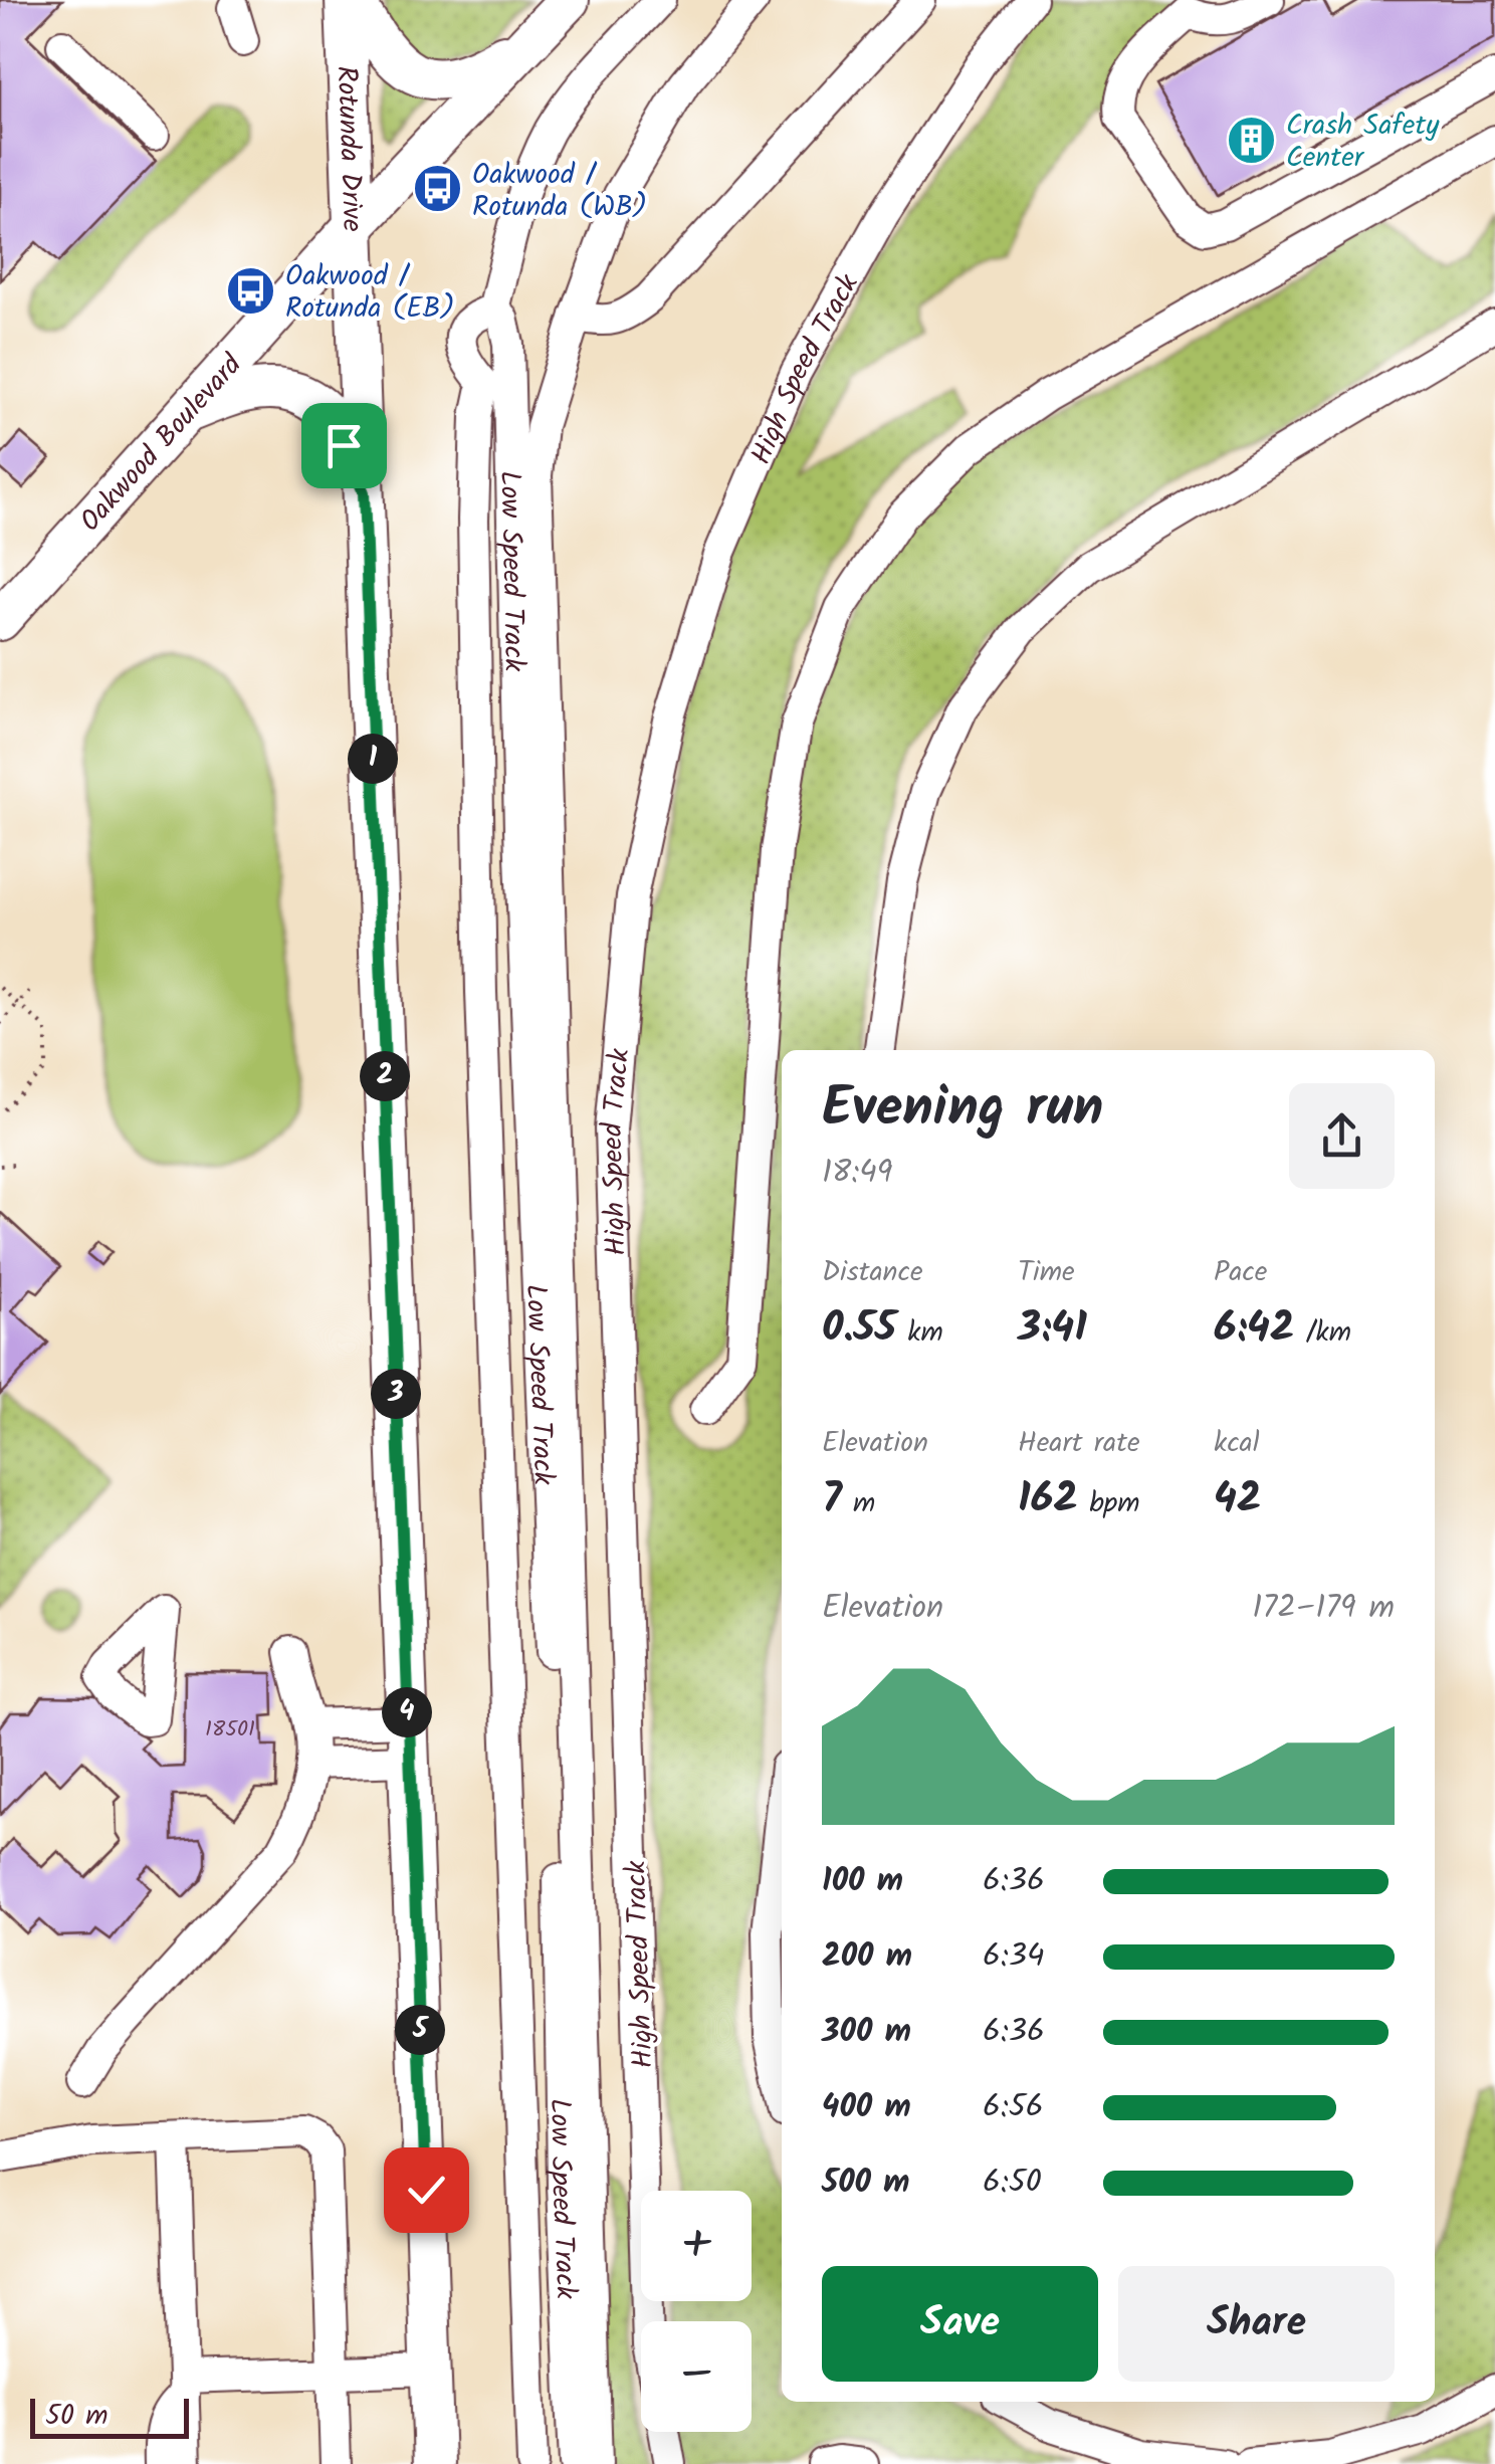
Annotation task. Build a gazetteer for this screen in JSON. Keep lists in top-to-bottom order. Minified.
{"streets":{"main road":["Rotunda Drive","Oakwood Boulevard"],"lane":["High Speed Track","Low Speed Track"]},"crossings":[["Rotunda Drive","Oakwood Boulevard"]],"places":{"building":["Crash Safety Center"],"bus stop":["Oakwood / Rotunda (WB)","Oakwood / Rotunda (EB)"]},"house_numbers":["18501"],"scale_bar":"50 m","page":{"pins":["1","2","3","4","5"],"heading":["Evening run","18:49"],"stats":[["Distance","0.55 km"],["Time","3:41"],["Pace","6:42 /km"],["Elevation","7 m"],["Heart rate","162 bpm"],["kcal","42"]],"chart":["Elevation","172–179 m"],"list":[{"name":"100 m","note":"6:36"},{"name":"200 m","note":"6:34"},{"name":"300 m","note":"6:36"},{"name":"400 m","note":"6:56"},{"name":"500 m","note":"6:50"}],"map_buttons":["+","−"],"buttons":["Save","Share"],"scale":"50 m"}}
